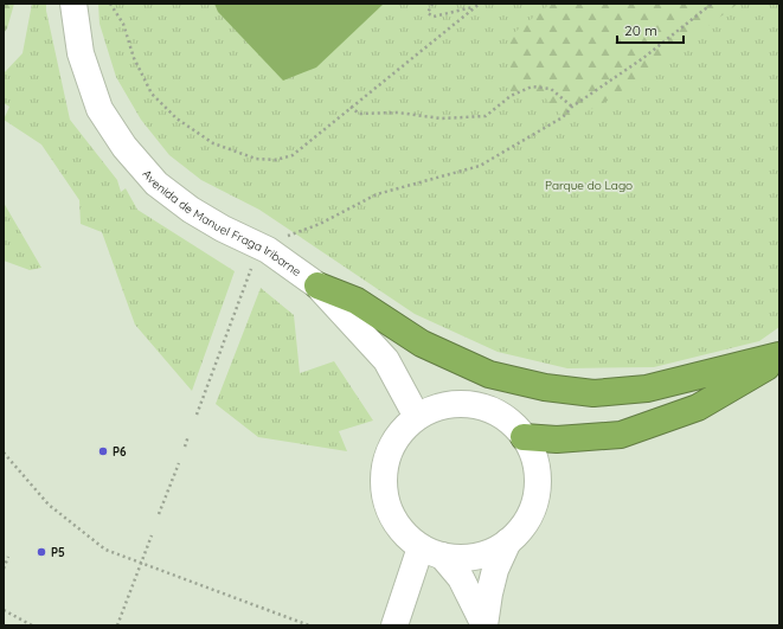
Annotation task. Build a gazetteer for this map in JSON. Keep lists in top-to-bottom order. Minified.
{"streets":{"street":["Avenida de Manuel Fraga Iribarne"]},"parks":["Parque do Lago"],"places":["P6","P5"],"scale_bar":"20 m"}
